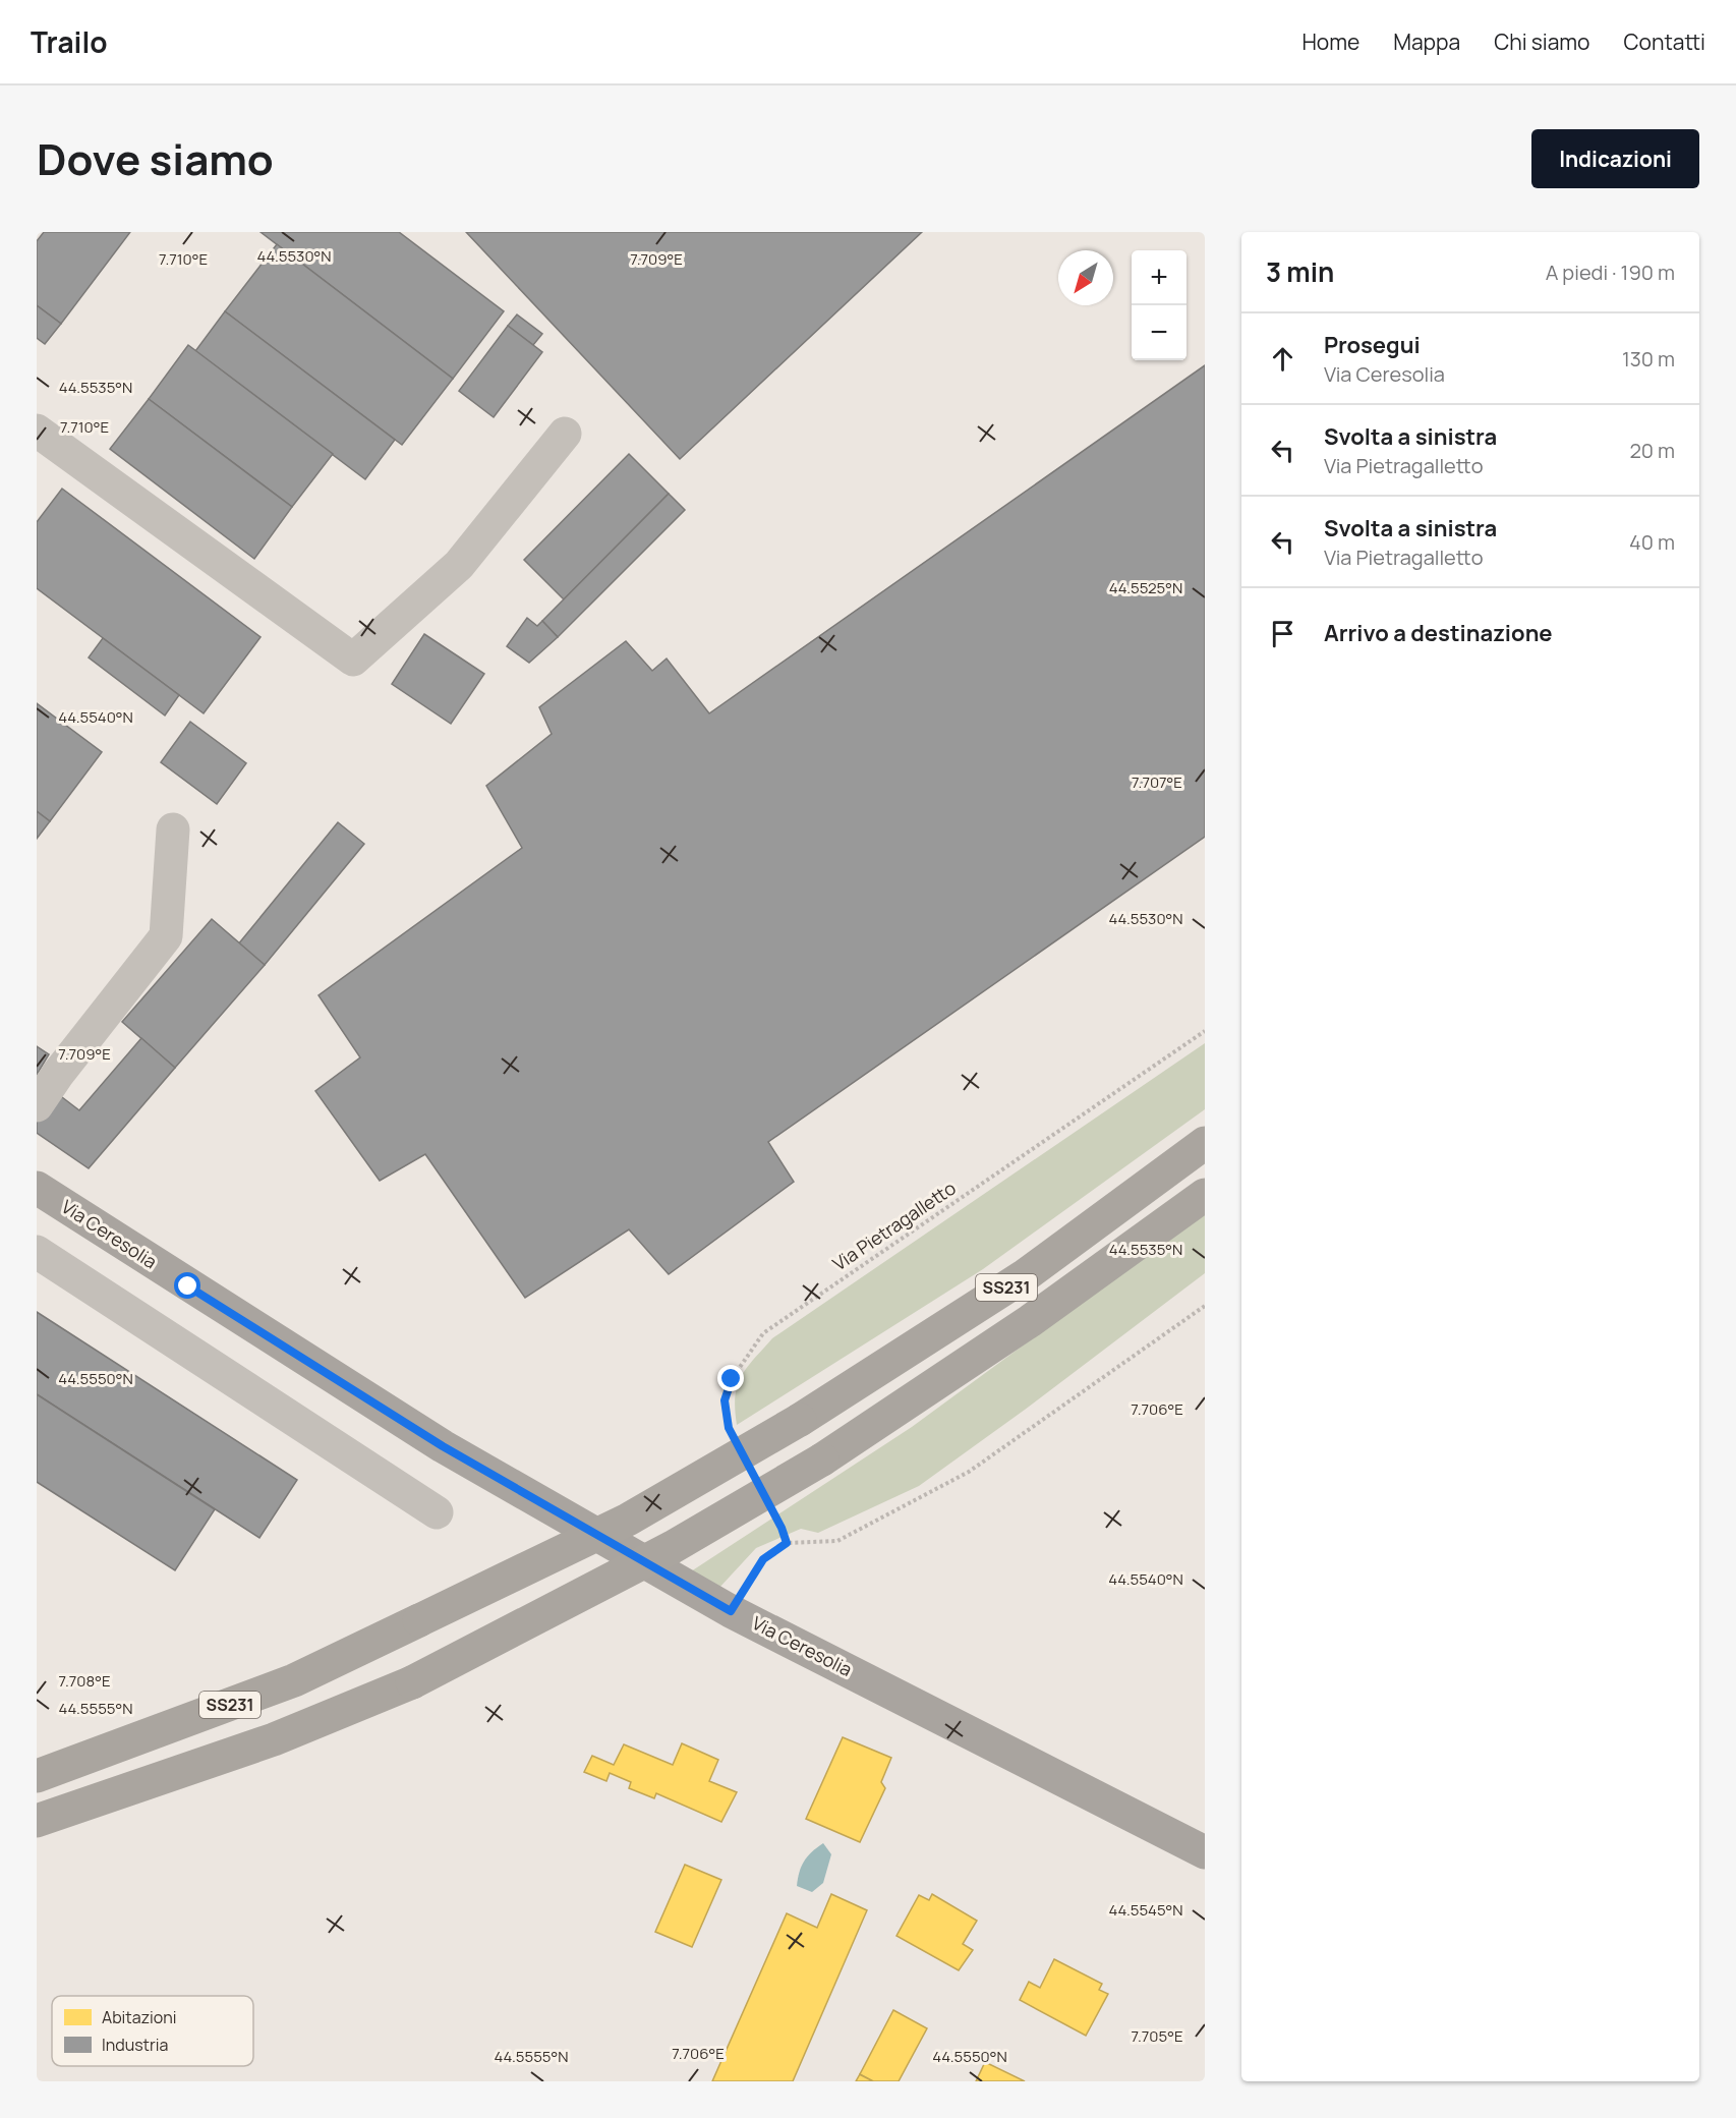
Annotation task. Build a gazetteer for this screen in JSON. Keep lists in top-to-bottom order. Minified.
{"streets":{"highway":["SS231"],"main road":["Via Ceresolia"],"path":["Via Pietragalletto"]},"legend":["Abitazioni","Industria"],"north":"bottom left","page":{"header":"Trailo","nav":["Home","Mappa","Chi siamo","Contatti"],"title":"Dove siamo","buttons":"Indicazioni","heading":["3 min","A piedi · 190 m"],"map_buttons":["+","−"],"list":[["Prosegui","Via Ceresolia","130 m"],["Svolta a sinistra","Via Pietragalletto","20 m"],["Svolta a sinistra","Via Pietragalletto","40 m"],"Arrivo a destinazione"]},"coordinates":["44.5530°N","7.710°E","7.709°E","44.5535°N","44.5525°N","44.5540°N","7.707°E","44.5550°N","7.706°E","7.708°E","44.5555°N","44.5545°N","7.705°E"]}
